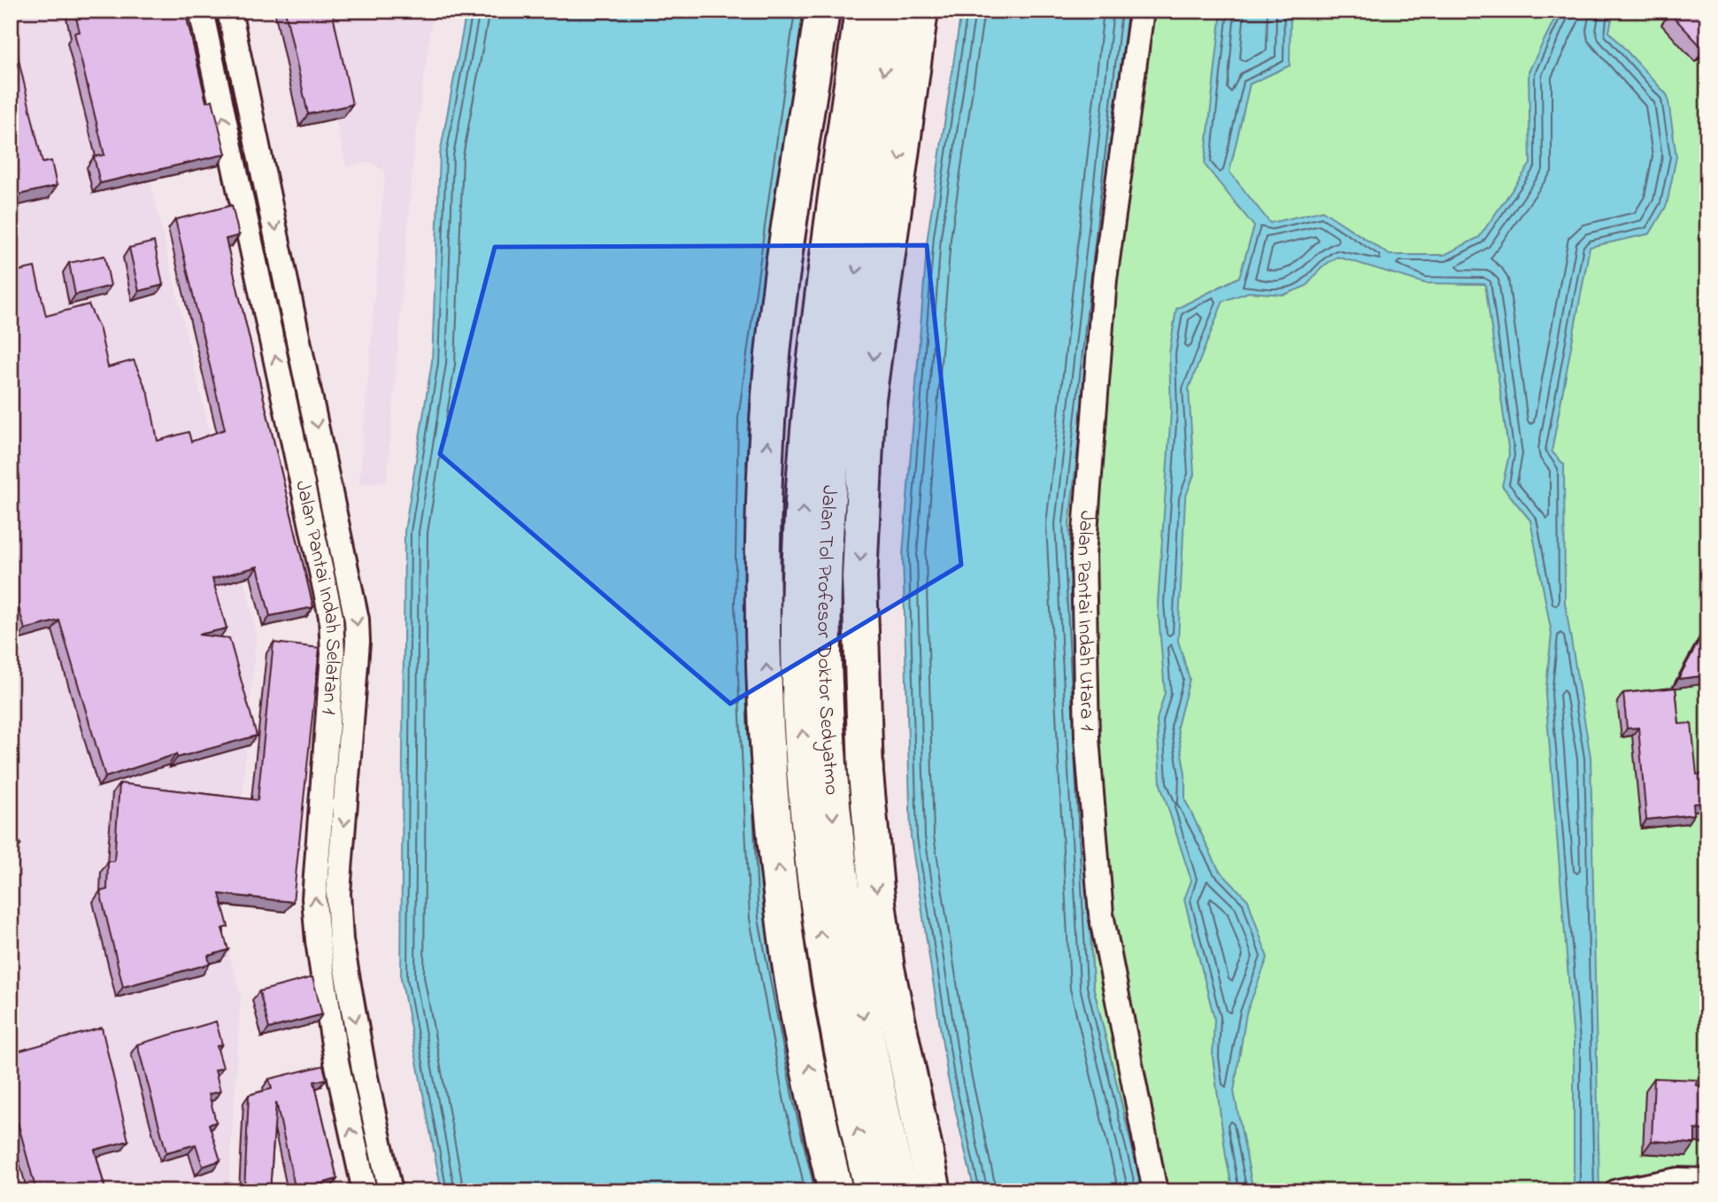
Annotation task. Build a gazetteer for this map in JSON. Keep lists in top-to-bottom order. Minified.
{"streets":{"highway":["Jalan Tol Profesor Doktor Sedyatmo"],"street":["Jalan Pantai Indah Selatan 1","Jalan Pantai Indah Utara 1"]}}
